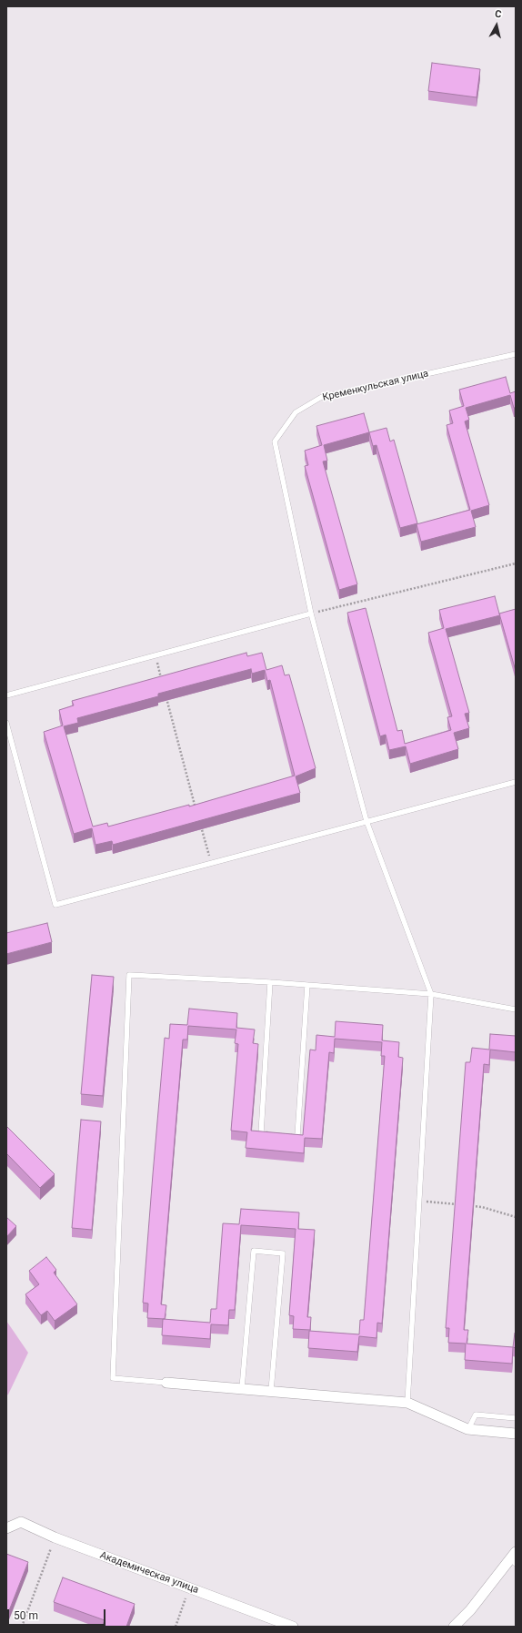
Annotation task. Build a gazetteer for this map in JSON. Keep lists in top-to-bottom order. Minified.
{"streets":{"street":["Академическая улица"],"lane":["Кременкульская улица"]},"scale_bar":"50 m","north":"top"}
